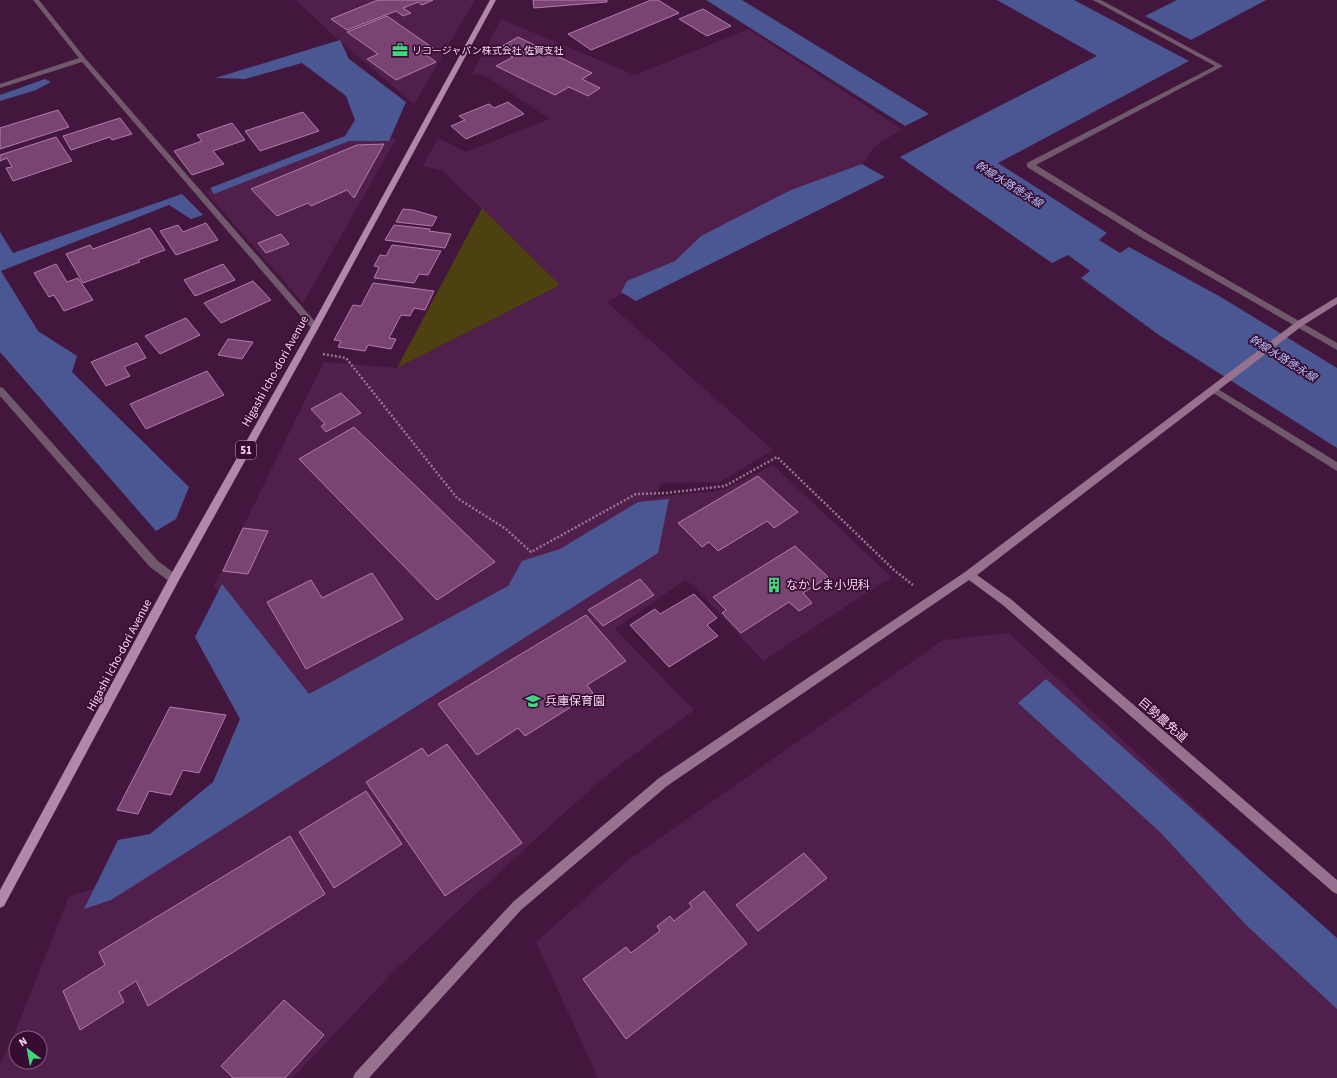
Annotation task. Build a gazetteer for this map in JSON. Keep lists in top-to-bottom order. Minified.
{"streets":{"main road":["Higashi Icho-dori Avenue","51"],"street":["巨勢農免道"]},"water":["幹線水路徳永線"],"places":{"office":["リコージャパン株式会社 佐賀支社"],"building":["なかしま小児科"],"school or university":["兵庫保育園"]},"north":"top left"}
